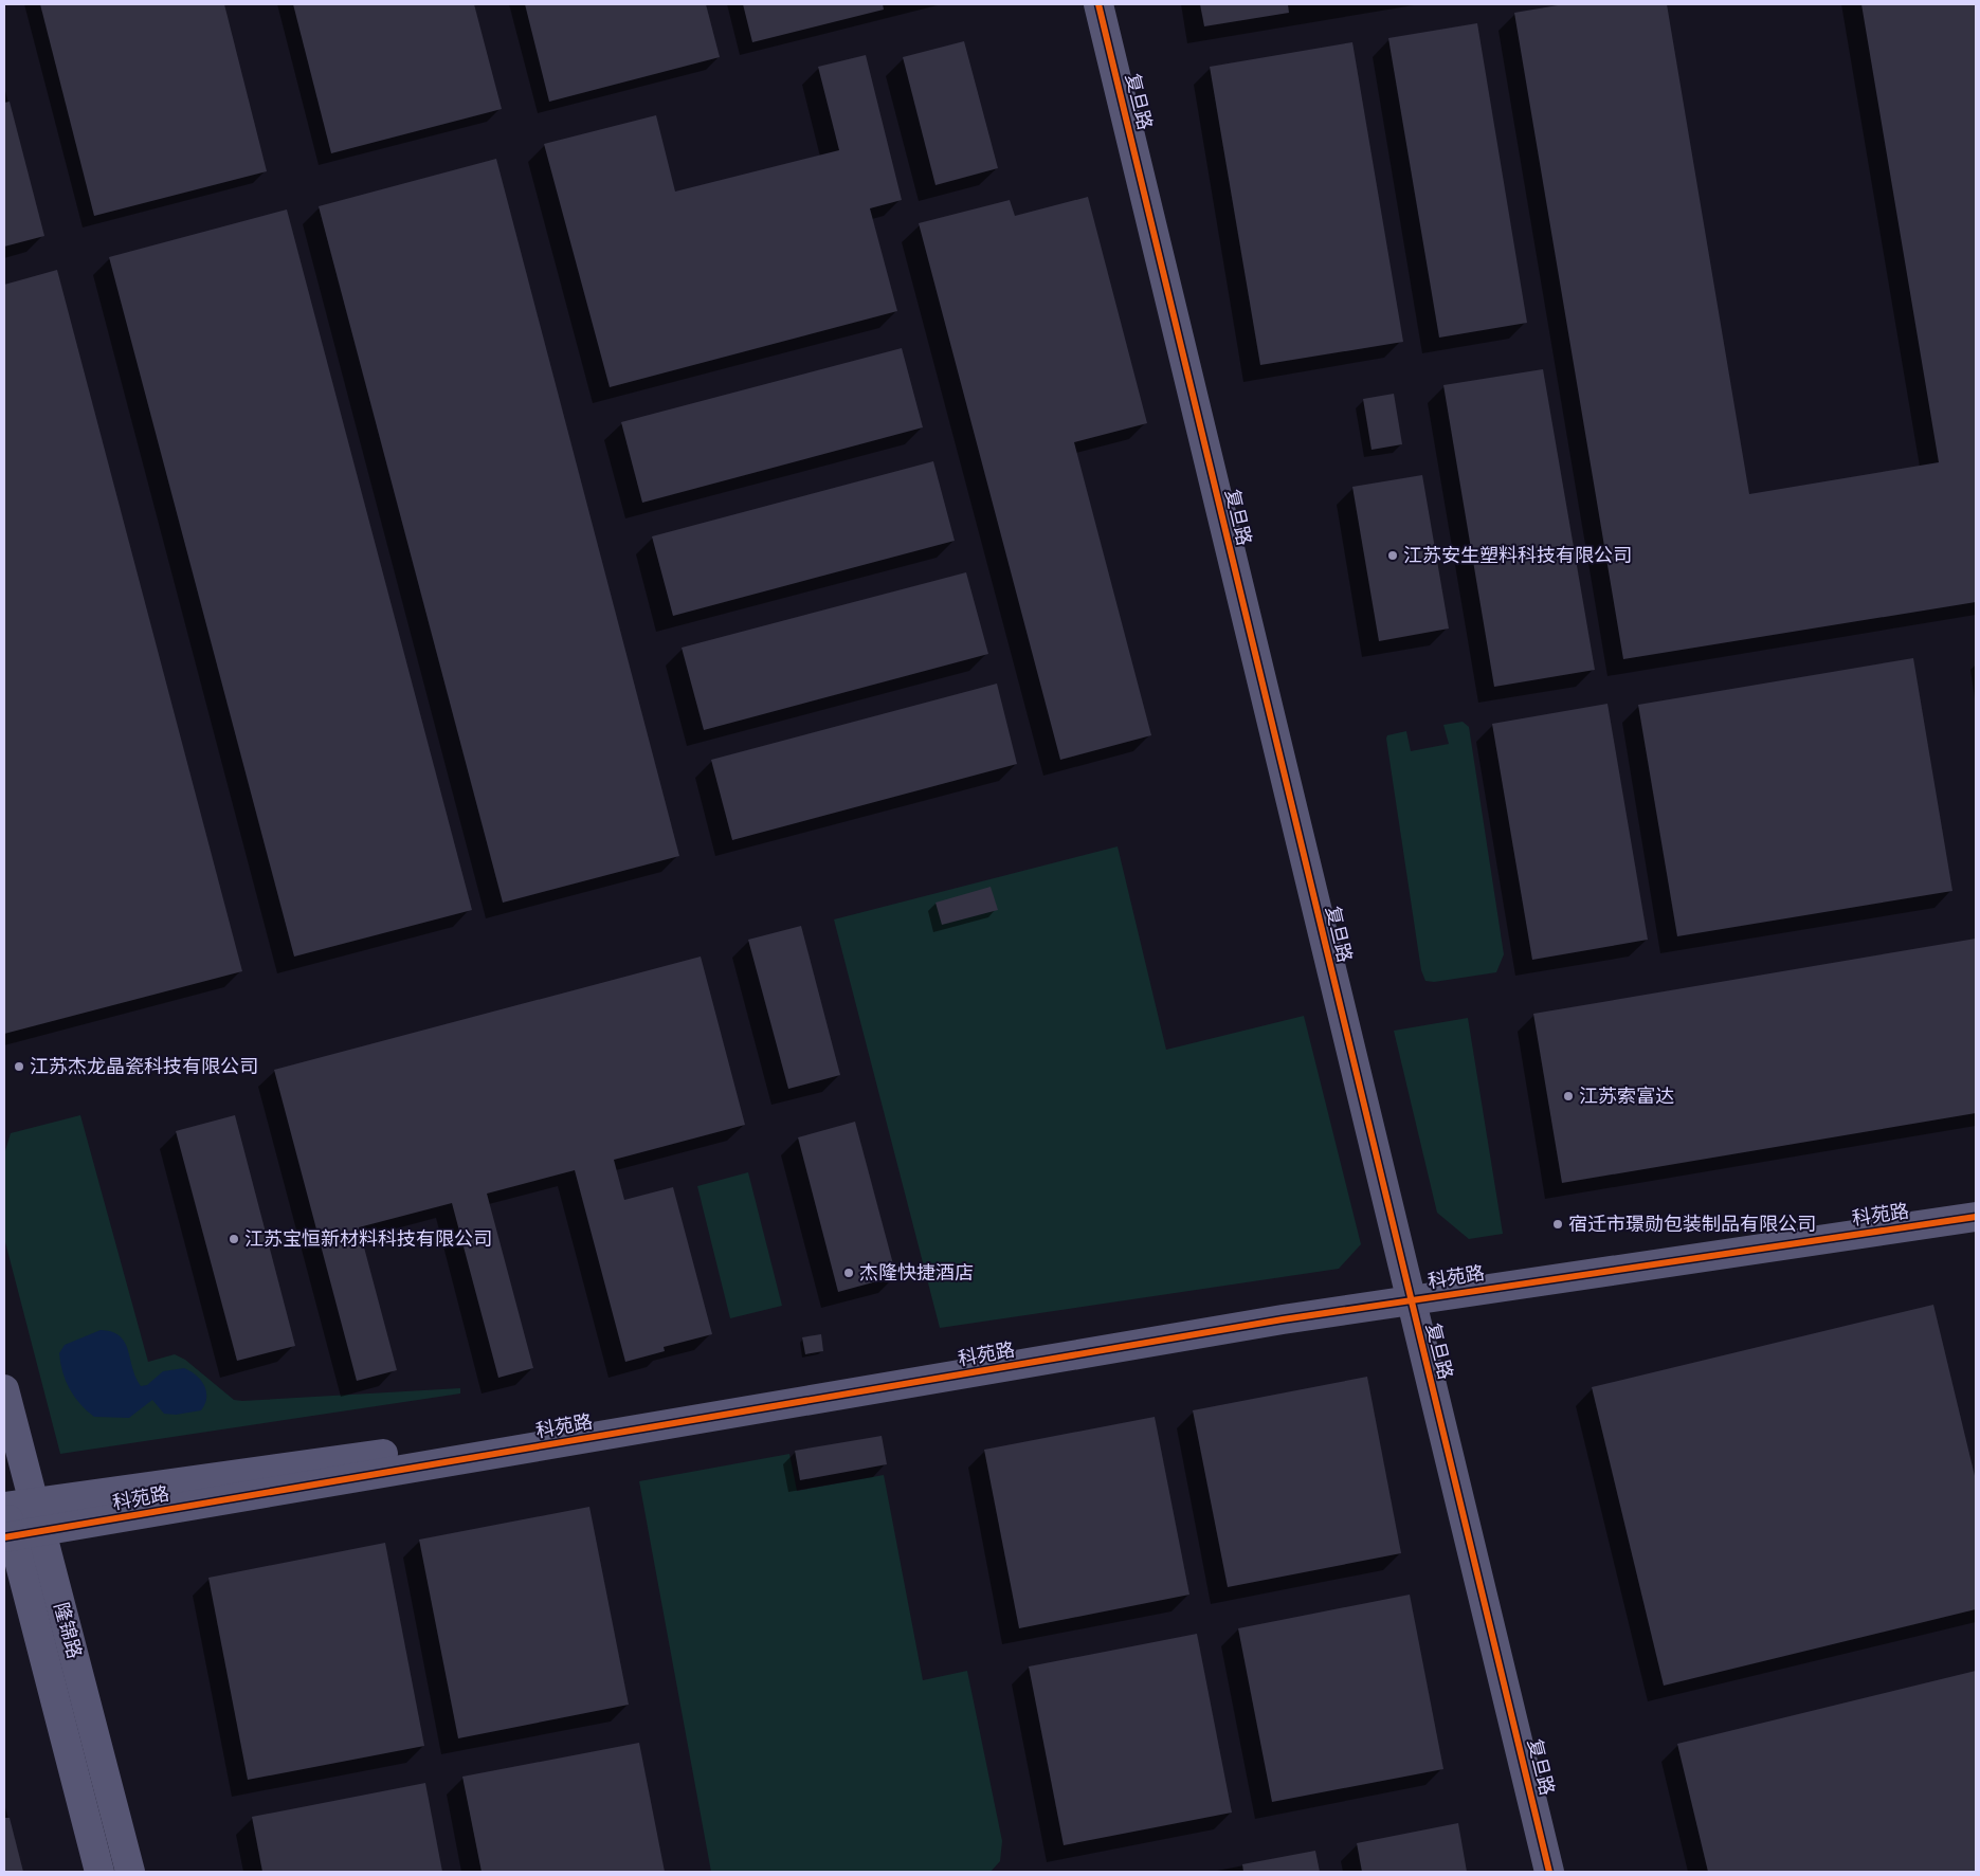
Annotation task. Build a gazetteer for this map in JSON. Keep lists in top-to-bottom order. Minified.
{"streets":{"street":["复旦路","科苑路","隆锦路"]},"crossings":[["复旦路","科苑路"],["科苑路","隆锦路"]],"places":["江苏安生塑料科技有限公司","江苏杰龙晶瓷科技有限公司","江苏索富达","宿迁市璟勋包装制品有限公司","江苏宝恒新材料科技有限公司","杰隆快捷酒店"]}
